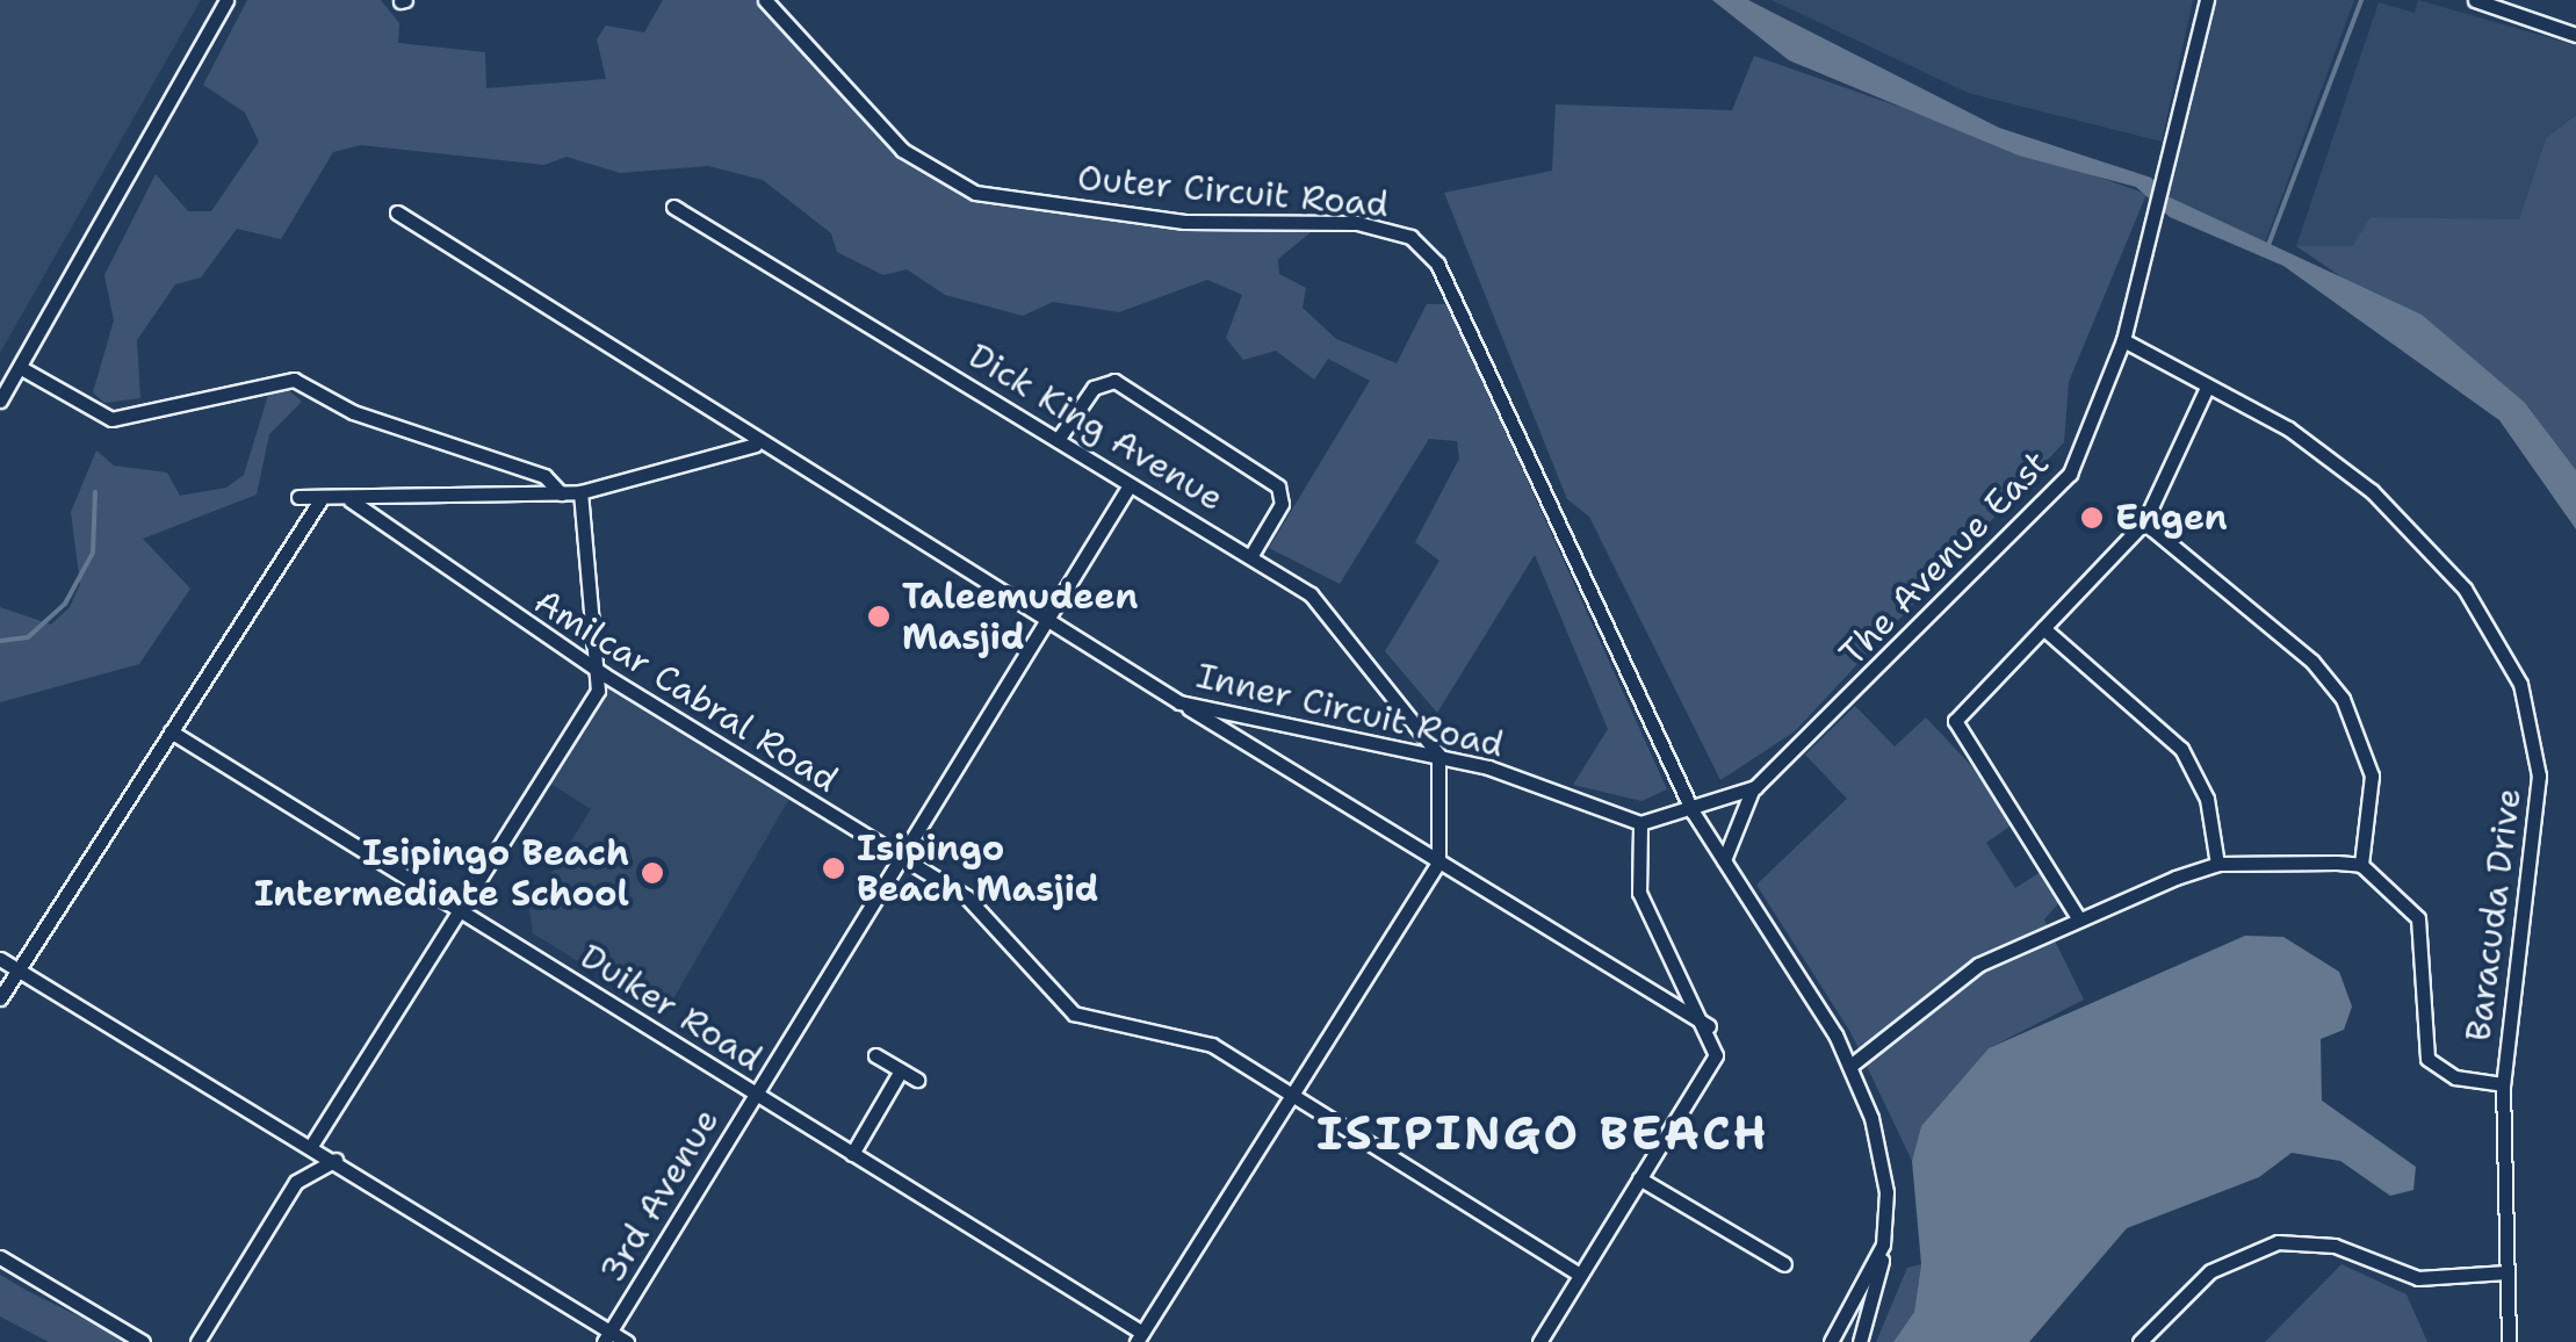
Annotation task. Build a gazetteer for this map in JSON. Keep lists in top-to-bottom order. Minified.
{"streets":{"street":["Outer Circuit Road","Dick King Avenue","The Avenue East","Amilcar Cabral Road","Inner Circuit Road","Baracuda Drive","Duiker Road","3rd Avenue"]},"crossings":[["Outer Circuit Road","The Avenue East"],["Dick King Avenue","Inner Circuit Road"],["Dick King Avenue","3rd Avenue"],["The Avenue East","Baracuda Drive"],["Amilcar Cabral Road","3rd Avenue"],["Inner Circuit Road","3rd Avenue"],["Duiker Road","3rd Avenue"]],"districts":["ISIPINGO BEACH"],"places":["Engen","Taleemudeen Masjid","Isipingo Beach Masjid","Isipingo Beach Intermediate School"]}
